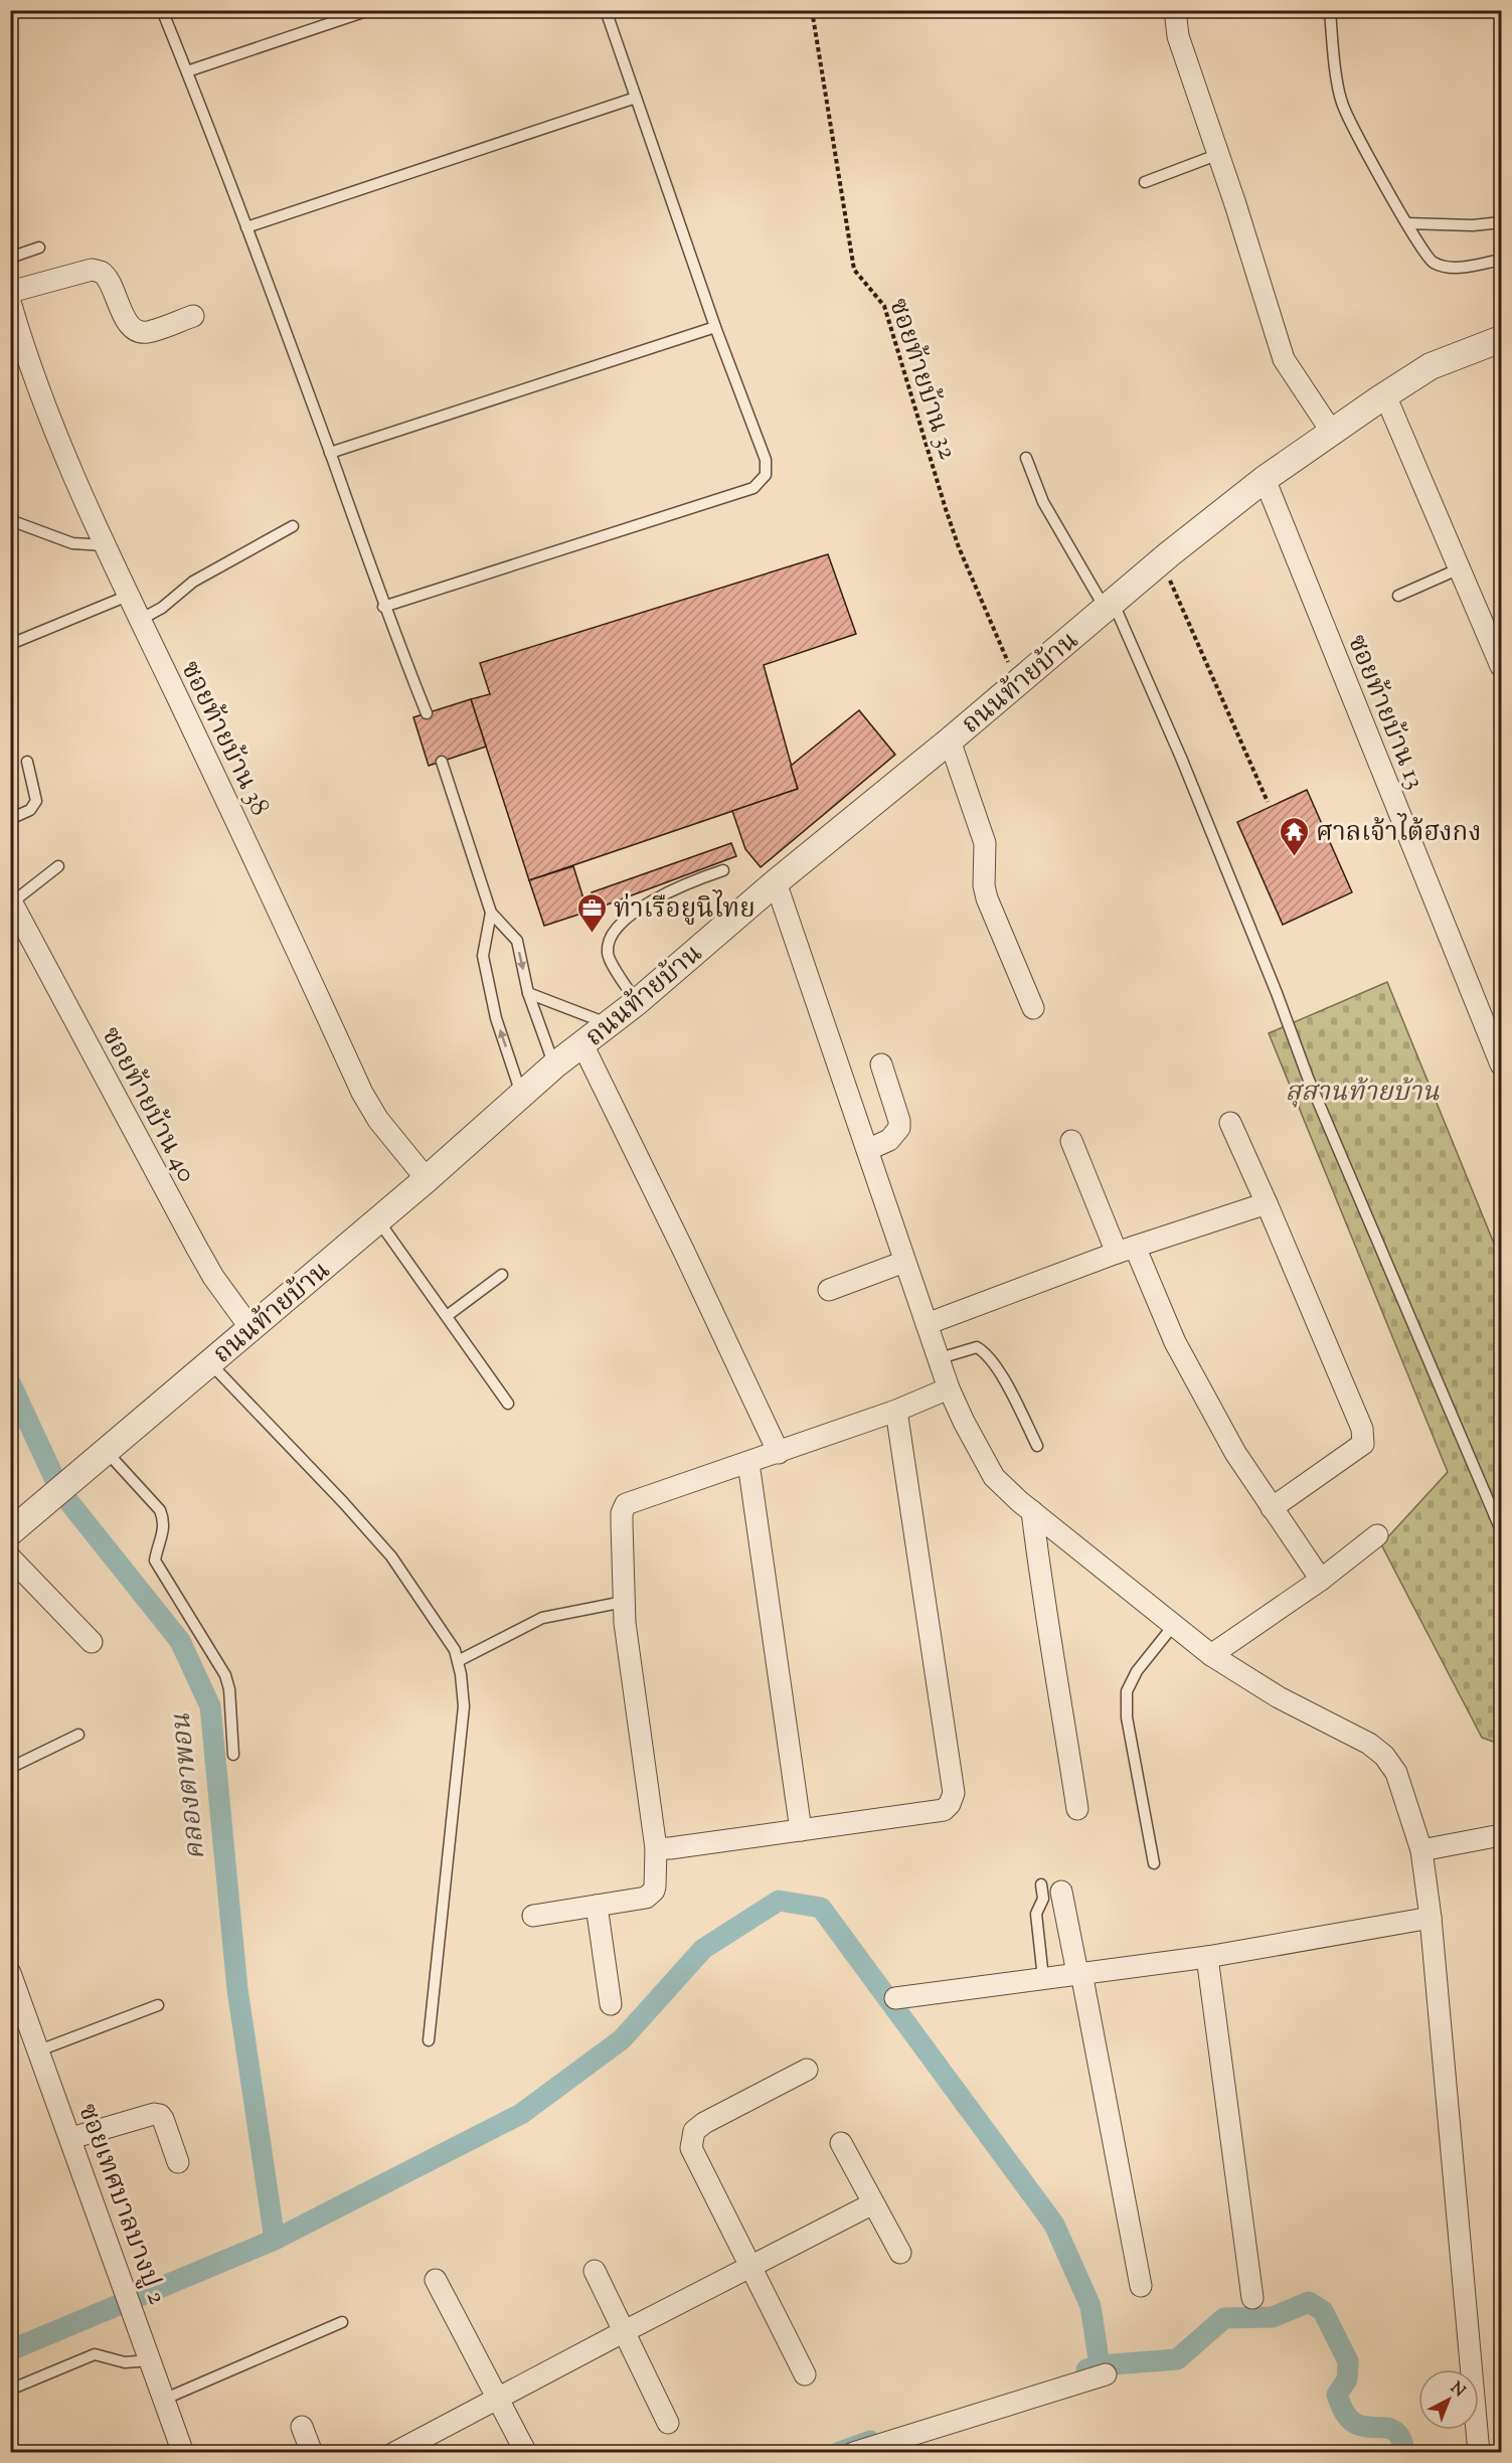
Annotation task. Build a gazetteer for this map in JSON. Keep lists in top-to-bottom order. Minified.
{"streets":{"street":["ถนนท้ายบ้าน","ซอยท้ายบ้าน 13","ซอยท้ายบ้าน 38","ซอยท้ายบ้าน 40","ซอยเทศบาลบางปู 2"],"path":["ซอยท้ายบ้าน 32"]},"crossings":[["ถนนท้ายบ้าน","ซอยท้ายบ้าน 13"],["ถนนท้ายบ้าน","ซอยท้ายบ้าน 38"],["ถนนท้ายบ้าน","ซอยท้ายบ้าน 40"]],"water":["คลองตาพอน"],"parks":["สุสานท้ายบ้าน"],"places":{"temple":["ศาลเจ้าไต้ฮงกง"],"office":["ท่าเรือยูนิไทย"]},"north":"top right"}
